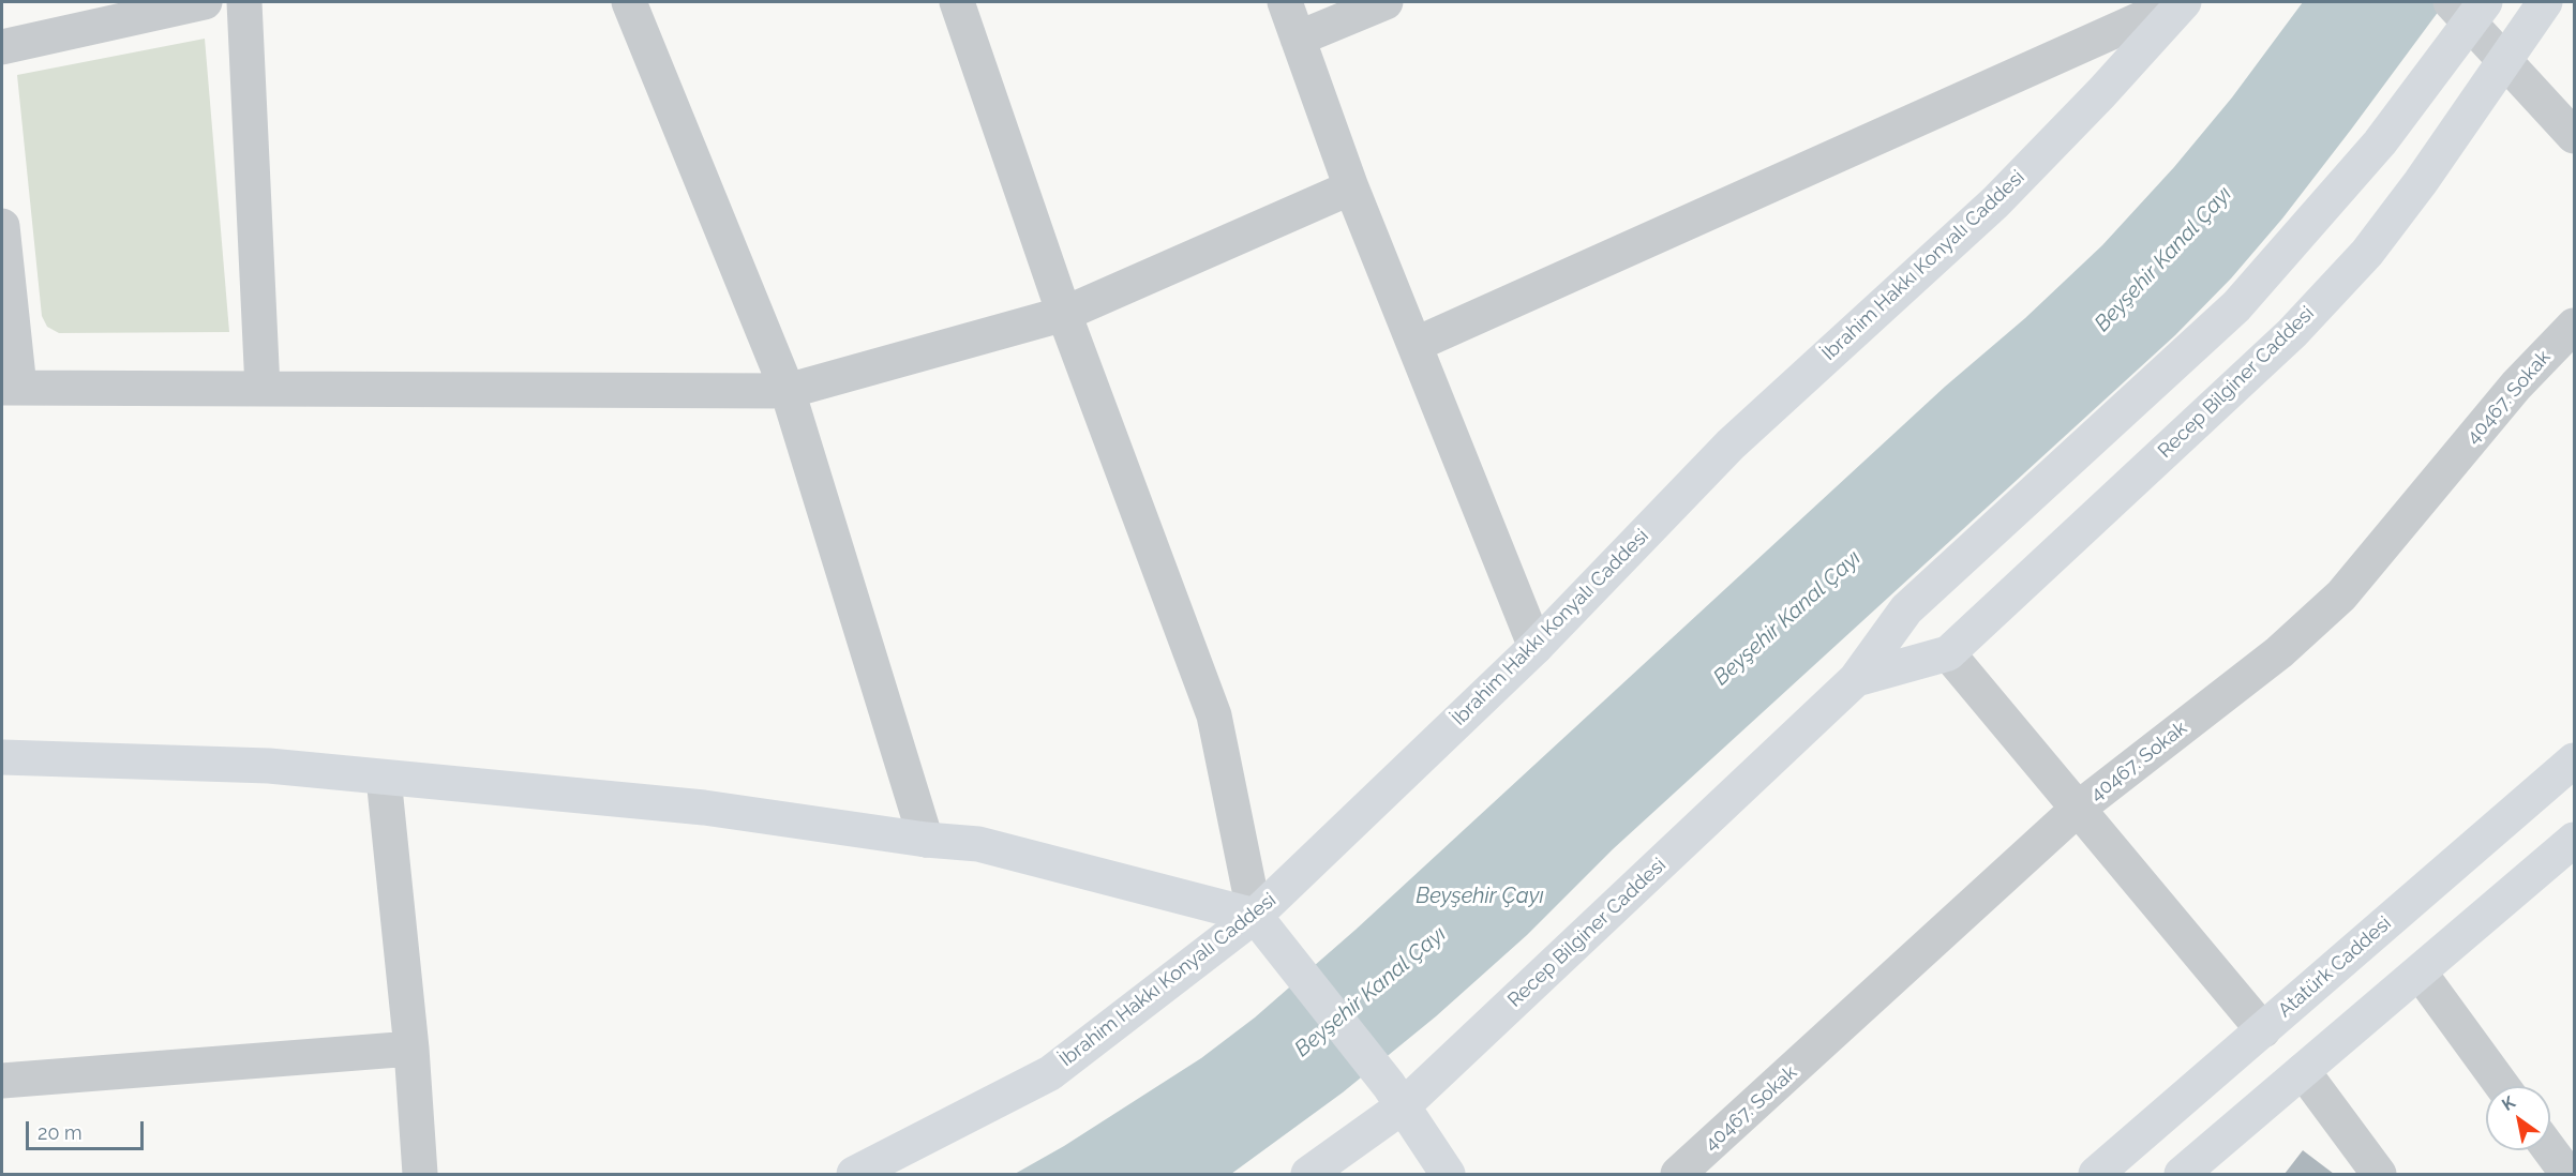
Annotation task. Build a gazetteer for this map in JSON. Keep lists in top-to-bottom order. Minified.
{"streets":{"street":["İbrahim Hakkı Konyalı Caddesi","Recep Bilginer Caddesi","40467. Sokak","Atatürk Caddesi"]},"water":["Beyşehir Kanal Çayı","Beyşehir Çayı"],"scale_bar":"20 m","north":"top left"}
